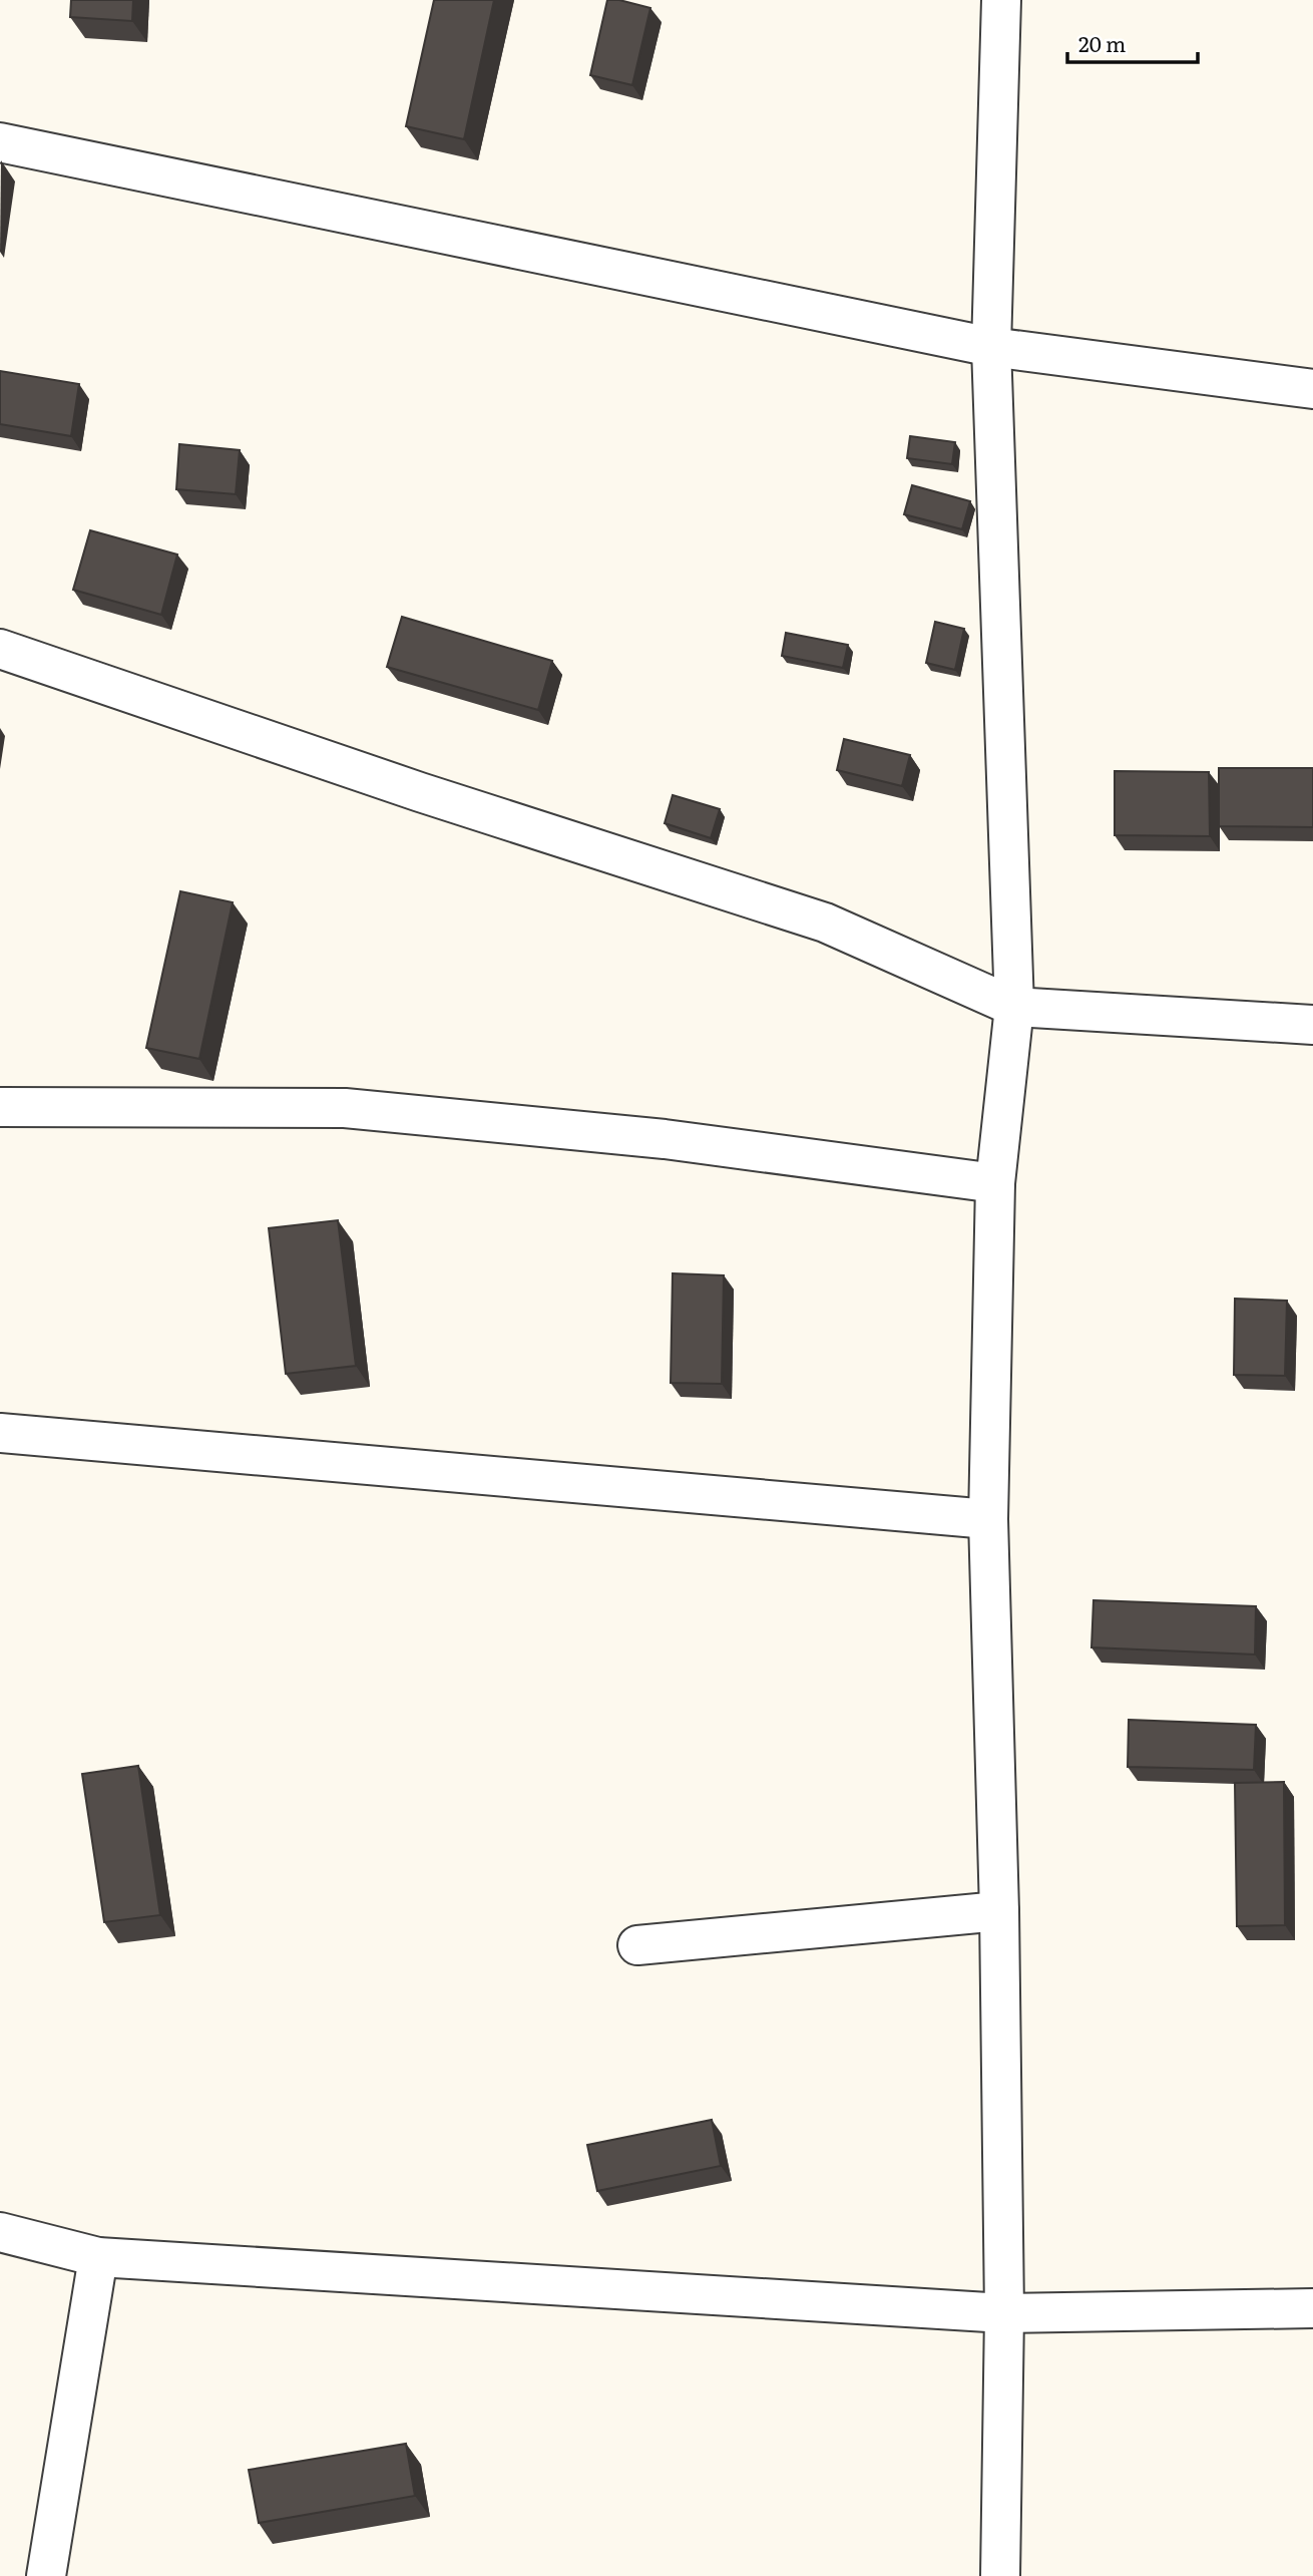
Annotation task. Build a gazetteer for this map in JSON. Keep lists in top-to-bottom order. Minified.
{"scale_bar":"20 m"}
